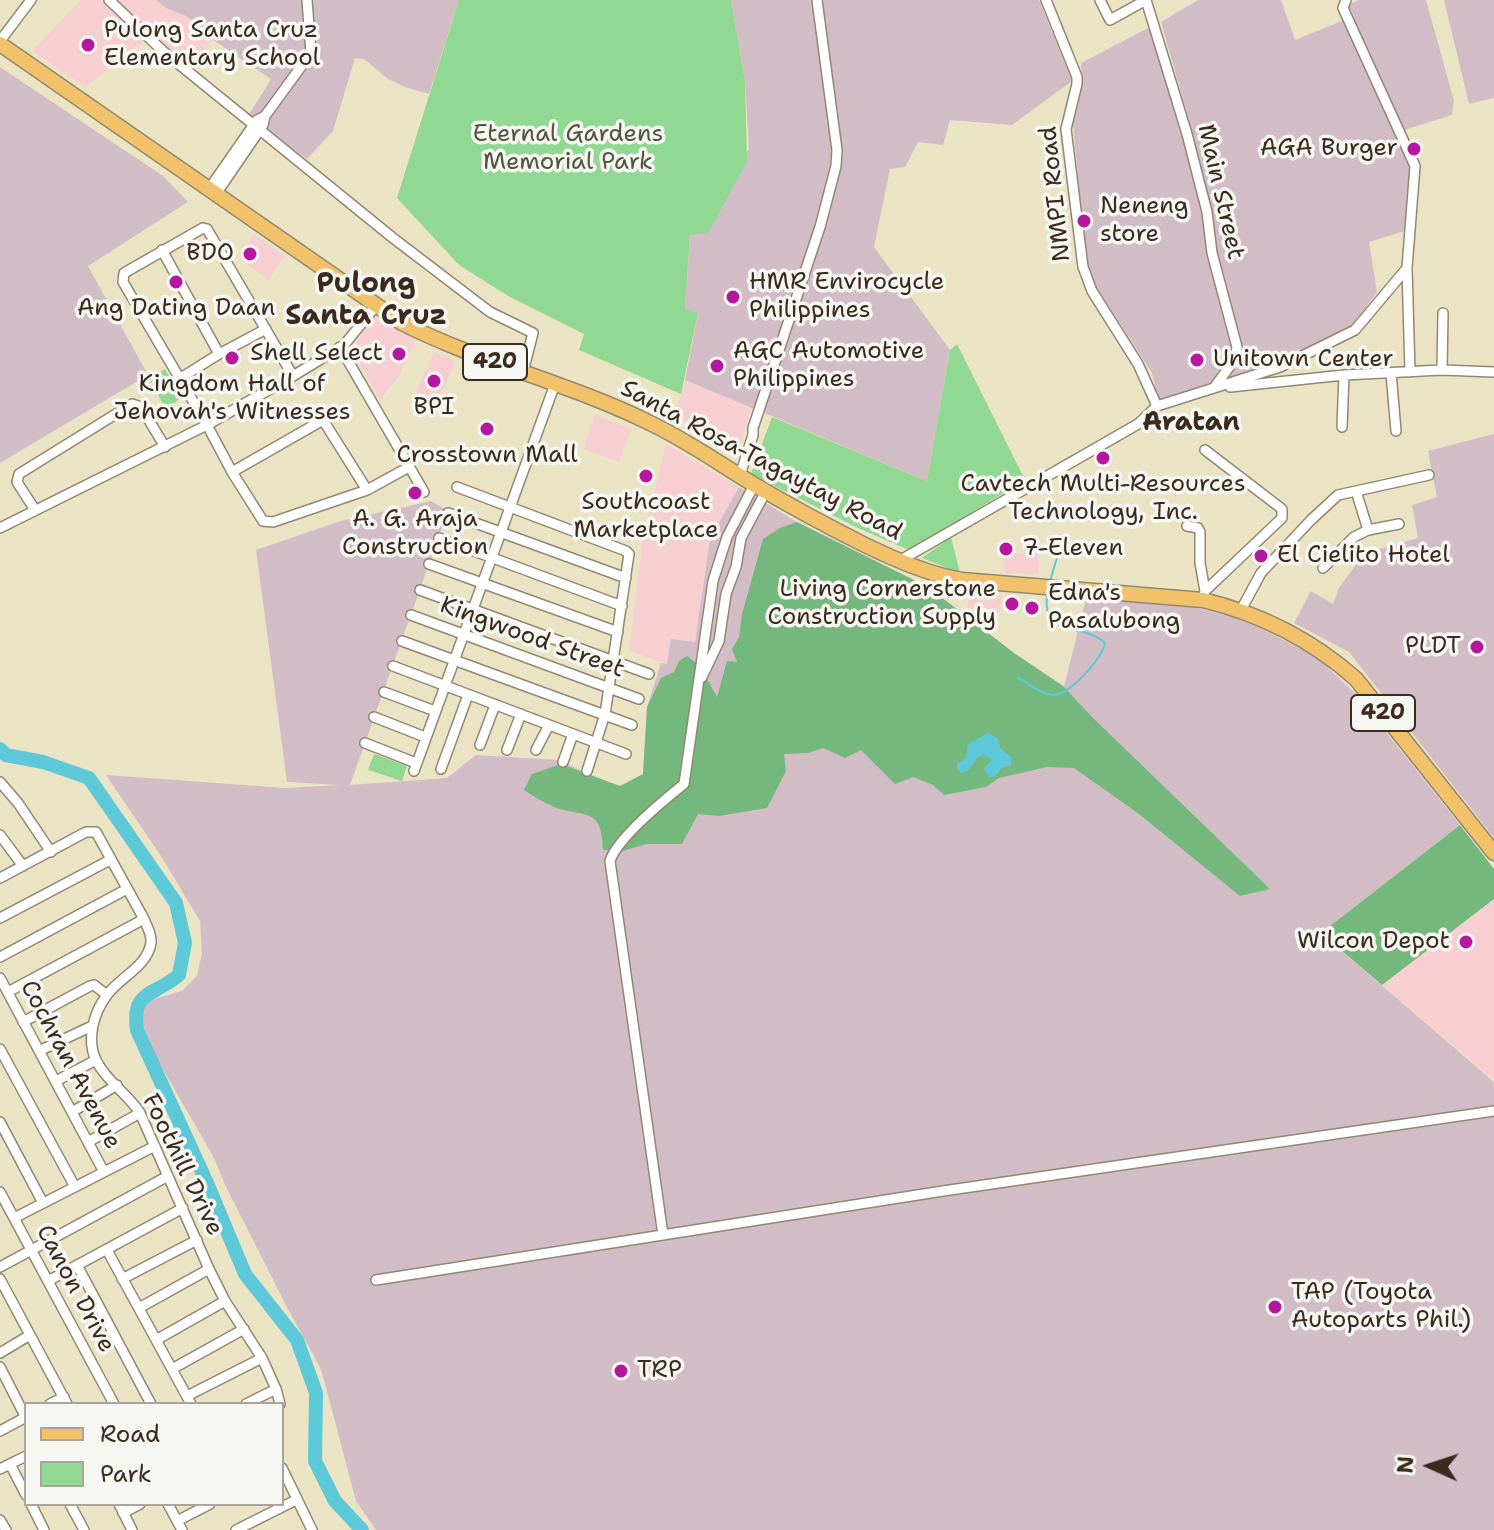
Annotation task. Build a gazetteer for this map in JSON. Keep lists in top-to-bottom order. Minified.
{"streets":{"main road":["420","Santa Rosa-Tagaytay Road"],"street":["Main Street","NMPI Road","Kingwood Street","Cochran Avenue","Foothill Drive","Canon Drive"]},"districts":["Pulong Santa Cruz","Aratan"],"parks":["Eternal Gardens Memorial Park"],"places":["Pulong Santa Cruz Elementary School","AGA Burger","Neneng store","BDO","Ang Dating Daan","HMR Envirocycle Philippines","Shell Select","Kingdom Hall of Jehovah's Witnesses","Unitown Center","AGC Automotive Philippines","BPI","Crosstown Mall","Cavtech Multi-Resources Technology, Inc.","Southcoast Marketplace","A. G. Araja Construction","7-Eleven","El Cielito Hotel","Living Cornerstone Construction Supply","Edna's Pasalubong","PLDT","Wilcon Depot","TAP (Toyota Autoparts Phil.)","TRP"],"legend":["Road","Park"],"north":"left"}
